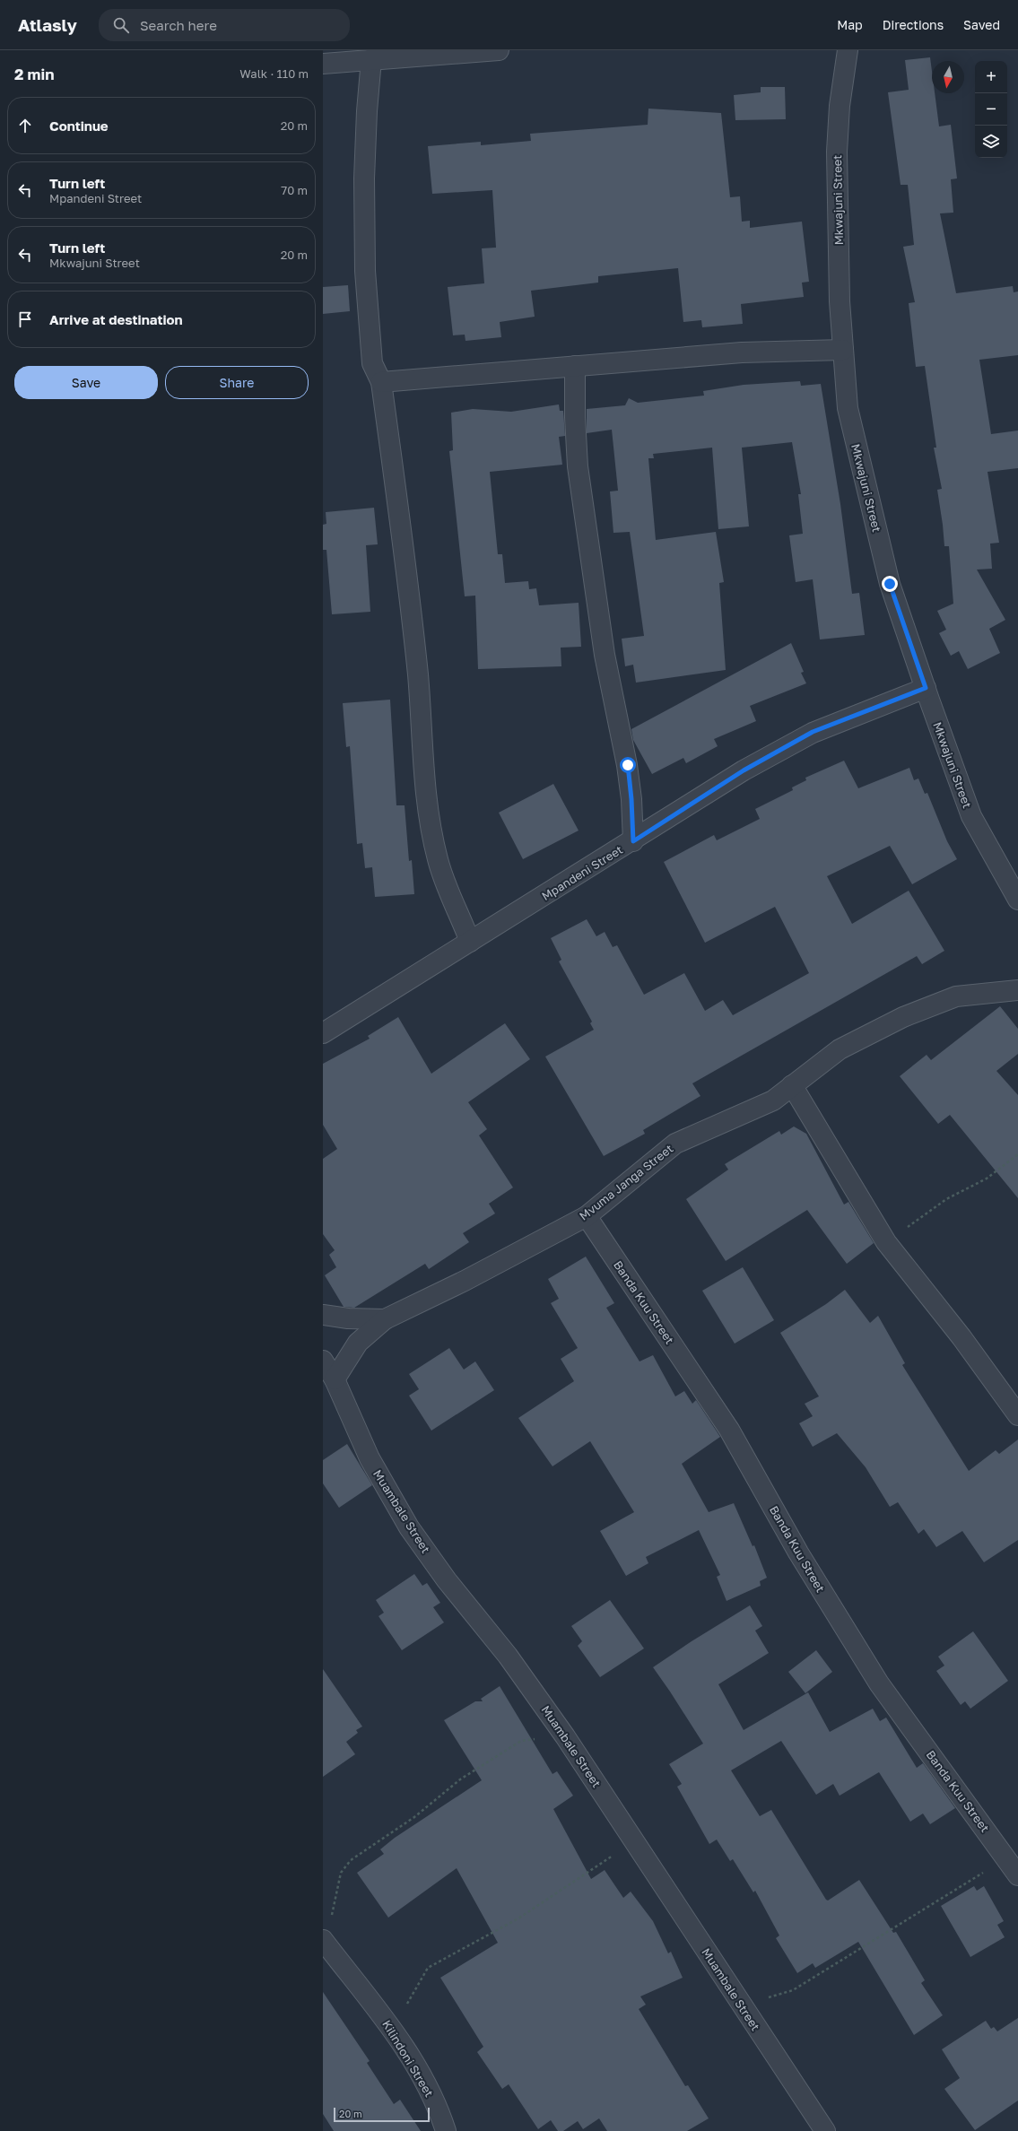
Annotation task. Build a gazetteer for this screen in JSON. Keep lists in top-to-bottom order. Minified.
{"streets":{"street":["Mkwajuni Street","Mpandeni Street","Mvuma Janga Street","Banda Kuu Street","Muambale Street","Kilindoni Street"]},"crossings":[["Mkwajuni Street","Mpandeni Street"],["Mvuma Janga Street","Banda Kuu Street"],["Mvuma Janga Street","Muambale Street"]],"scale_bar":"20 m","north":"bottom","page":{"header":"Atlasly","search":"Search here","nav":["Map","Directions","Saved"],"heading":["2 min","Walk · 110 m"],"map_buttons":["+","−"],"list":[["Continue","20 m"],["Turn left","Mpandeni Street","70 m"],["Turn left","Mkwajuni Street","20 m"],"Arrive at destination"],"buttons":["Save","Share"],"scale":"20 m"}}
